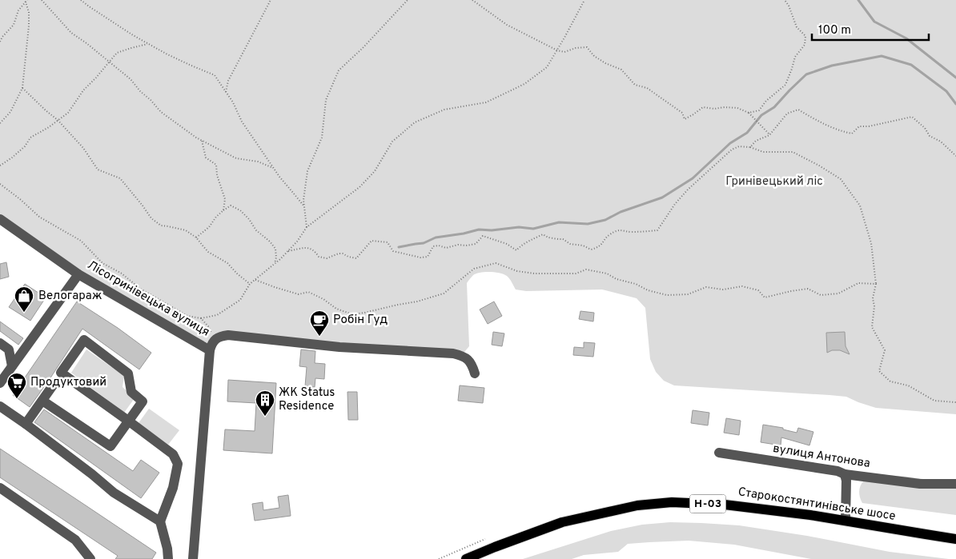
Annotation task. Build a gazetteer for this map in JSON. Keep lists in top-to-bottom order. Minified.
{"streets":{"main road":["Н-03","Старокостянтинівське шосе"],"street":["Лісогринівецька вулиця","вулиця Антонова"]},"parks":["Гринівецький ліс"],"places":{"shop":["Велогараж"],"cafe":["Робін Гуд"],"supermarket":["Продуктовий"],"building":["ЖК Status Residence"]},"scale_bar":"100 m"}
